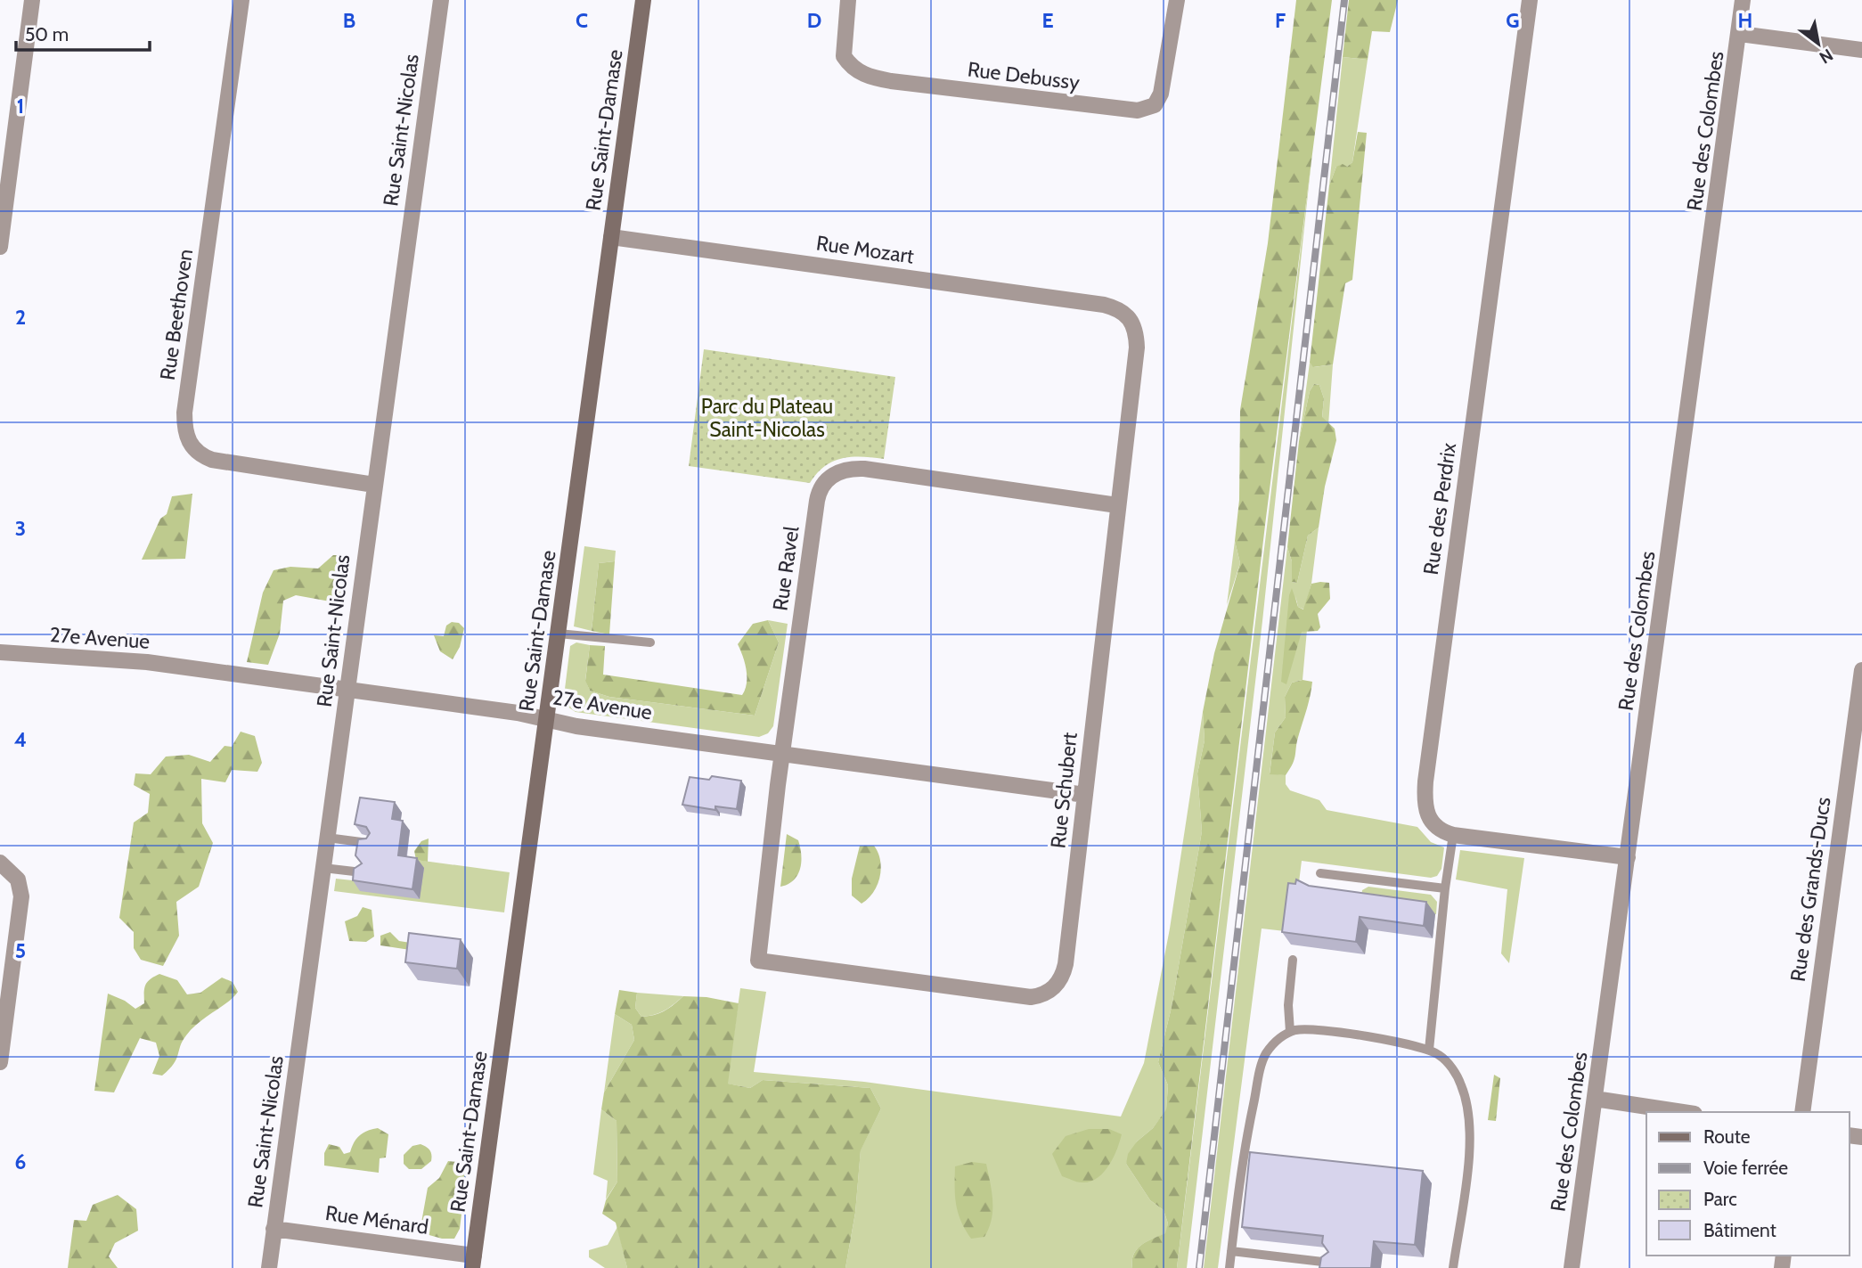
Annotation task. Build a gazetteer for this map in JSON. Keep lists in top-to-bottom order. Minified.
{"streets":{"street":["Rue Debussy","Rue Saint-Nicolas","Rue Saint-Damase","Rue des Colombes","Rue Mozart","Rue Beethoven","Rue des Perdrix","Rue Ravel","27e Avenue","Rue Schubert","Rue des Grands-Ducs","Rue Ménard"]},"crossings":[["Rue Saint-Nicolas","Rue Beethoven"],["Rue Saint-Nicolas","27e Avenue"],["Rue Saint-Nicolas","Rue Ménard"],["Rue Saint-Damase","Rue Mozart"],["Rue Saint-Damase","27e Avenue"],["Rue Saint-Damase","Rue Ménard"],["Rue des Colombes","Rue des Perdrix"],["Rue Mozart","Rue Schubert"],["Rue Ravel","27e Avenue"],["Rue Ravel","Rue Schubert"],["27e Avenue","Rue Schubert"]],"parks":["Parc du Plateau Saint-Nicolas"],"legend":["Route","Voie ferrée","Parc","Bâtiment"],"scale_bar":"50 m","north":"bottom right","grid":{"columns":["B","C","D","E","F","G","H"],"rows":["1","2","3","4","5","6"]}}
